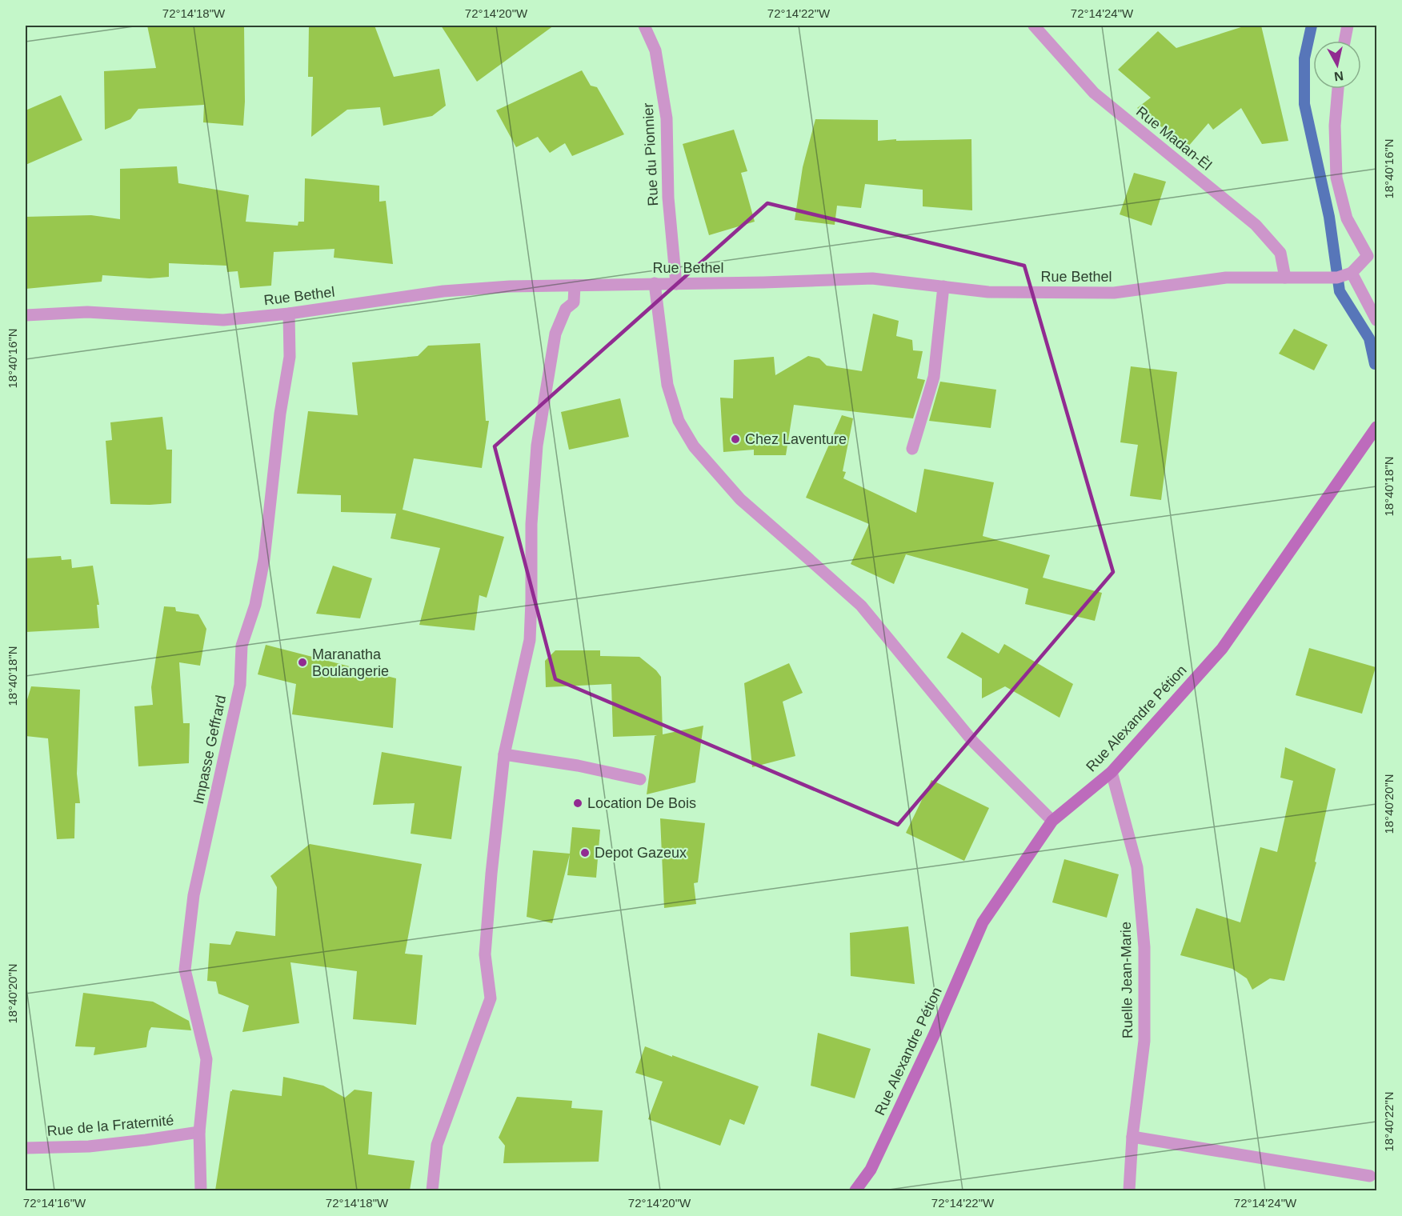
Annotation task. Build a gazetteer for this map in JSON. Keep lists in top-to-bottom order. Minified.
{"streets":{"street":["Rue Madan-Èl","Rue du Pionnier","Rue Bethel","Rue Alexandre Pétion","Impasse Geffrard","Ruelle Jean-Marie","Rue de la Fraternité"]},"crossings":[["Rue Madan-Èl","Rue Bethel"],["Rue du Pionnier","Rue Bethel"],["Rue Bethel","Impasse Geffrard"],["Rue Alexandre Pétion","Ruelle Jean-Marie"],["Impasse Geffrard","Rue de la Fraternité"]],"places":["Chez Laventure","Maranatha Boulangerie","Location De Bois","Depot Gazeux"],"north":"bottom","coordinates":["72°14'18\"W","72°14'20\"W","72°14'22\"W","72°14'24\"W","18°40'16\"N","18°40'18\"N","18°40'20\"N","18°40'22\"N","72°14'16\"W"]}
